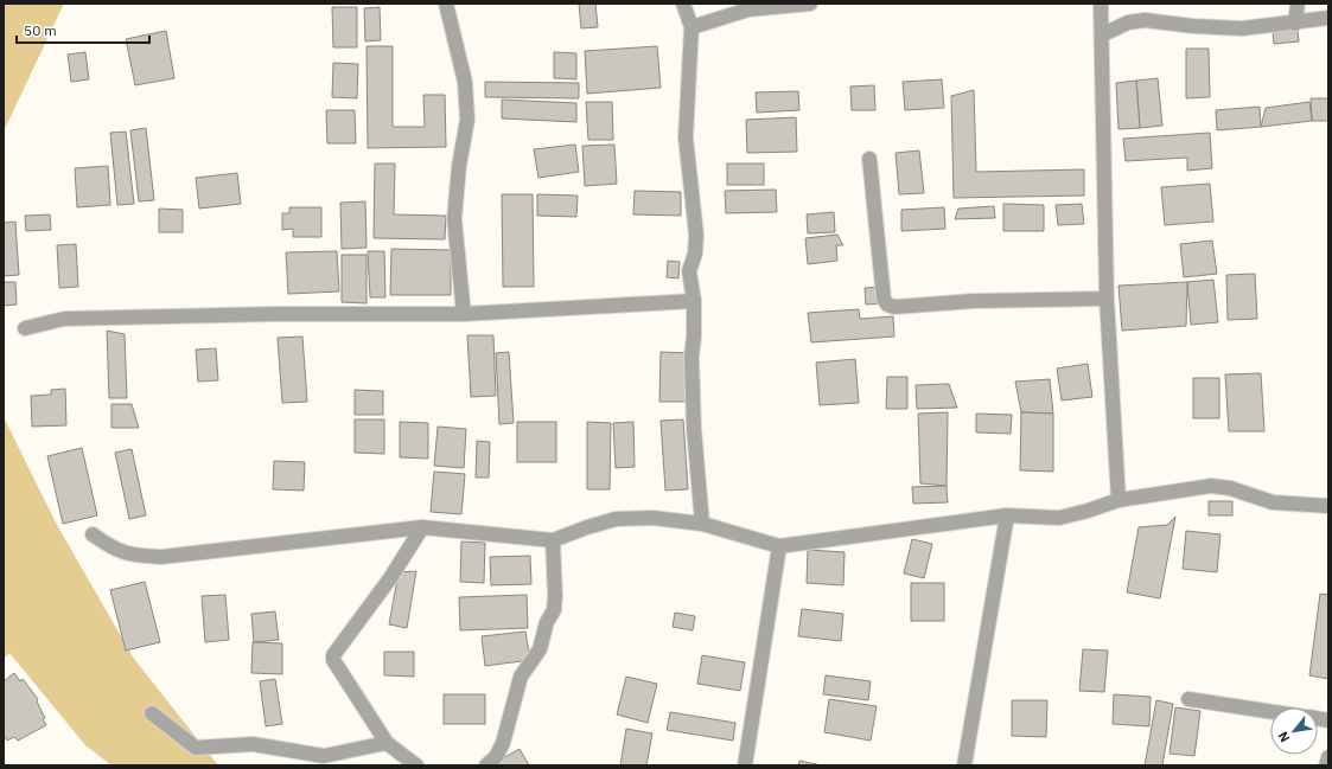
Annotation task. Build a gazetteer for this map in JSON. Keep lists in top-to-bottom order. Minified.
{"scale_bar":"50 m","north":"bottom left"}
